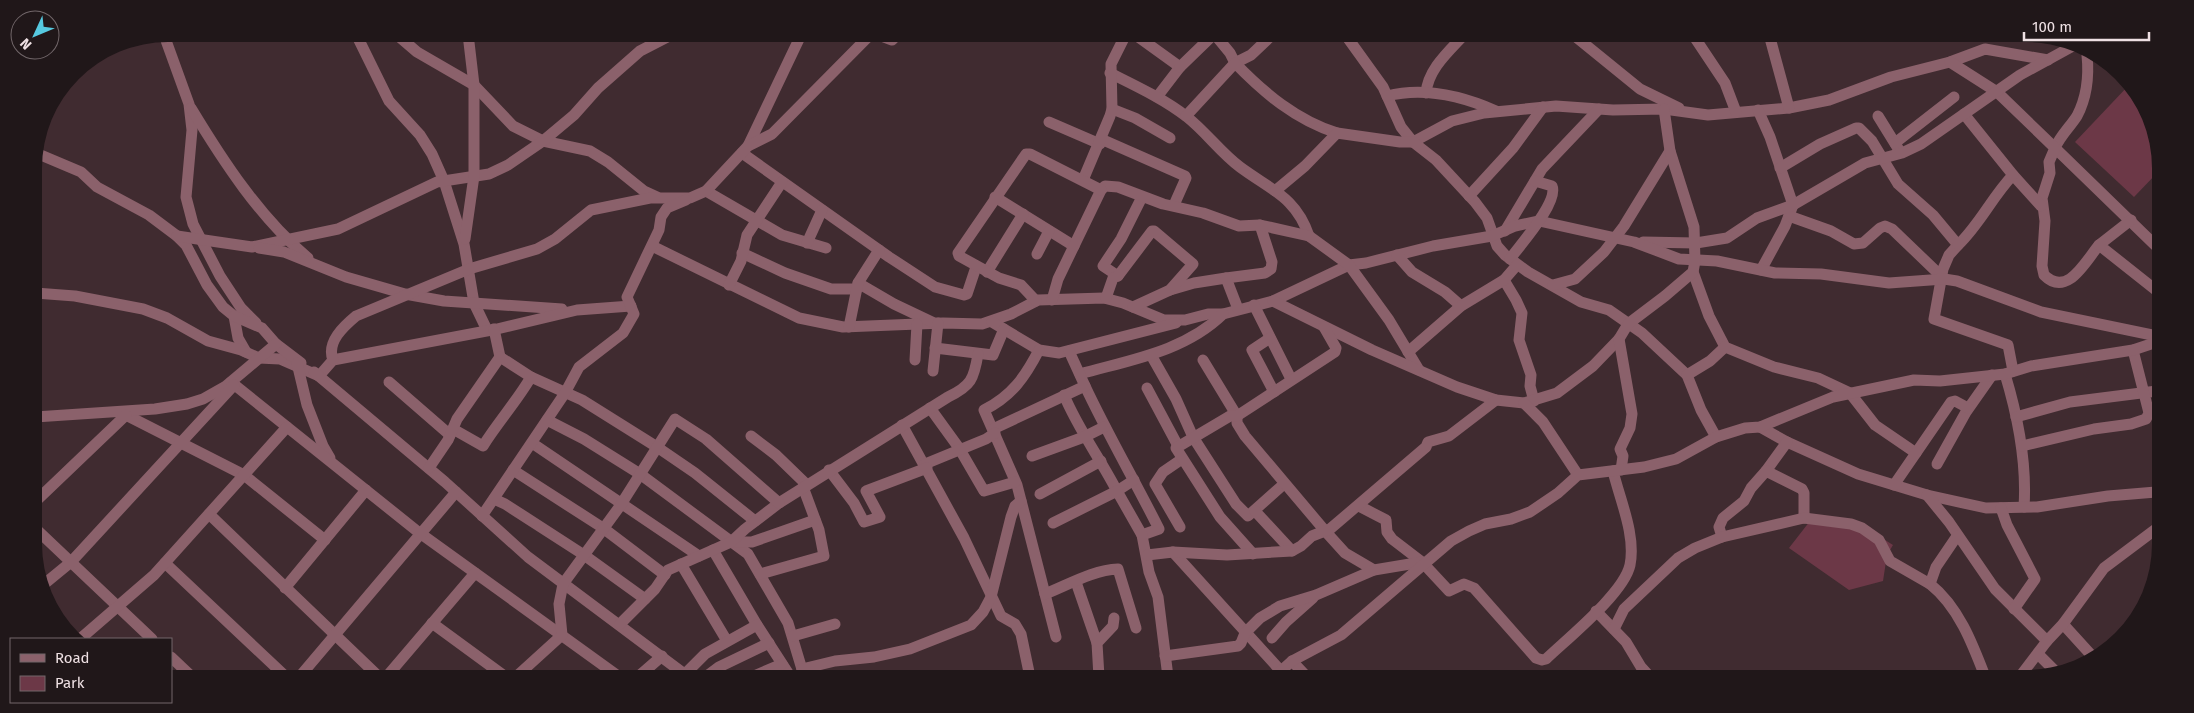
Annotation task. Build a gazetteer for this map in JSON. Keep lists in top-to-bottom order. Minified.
{"legend":["Road","Park"],"scale_bar":"100 m","north":"bottom left"}
